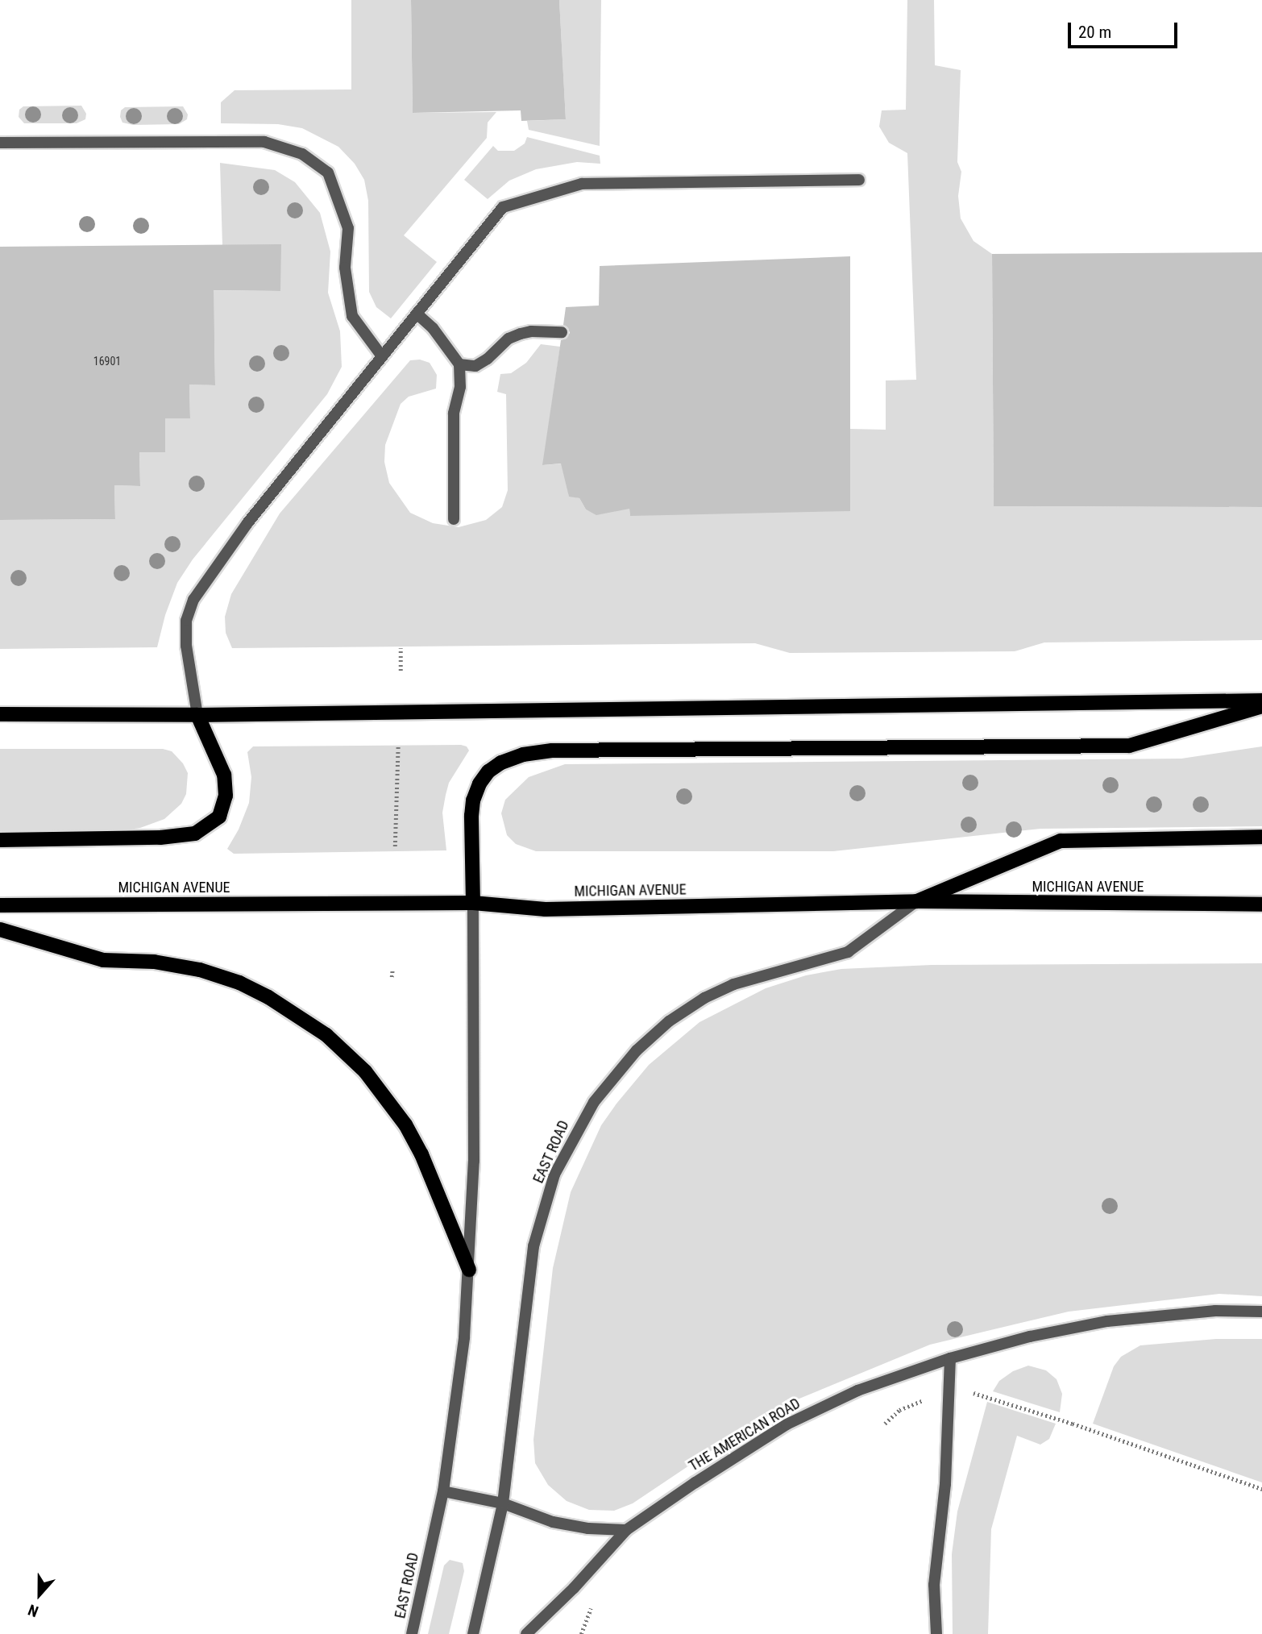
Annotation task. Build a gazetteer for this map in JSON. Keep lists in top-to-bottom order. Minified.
{"streets":{"main road":["MICHIGAN AVENUE"],"street":["EAST ROAD","THE AMERICAN ROAD"]},"crossings":[["MICHIGAN AVENUE","EAST ROAD"]],"house_numbers":["16901"],"scale_bar":"20 m","north":"bottom"}
